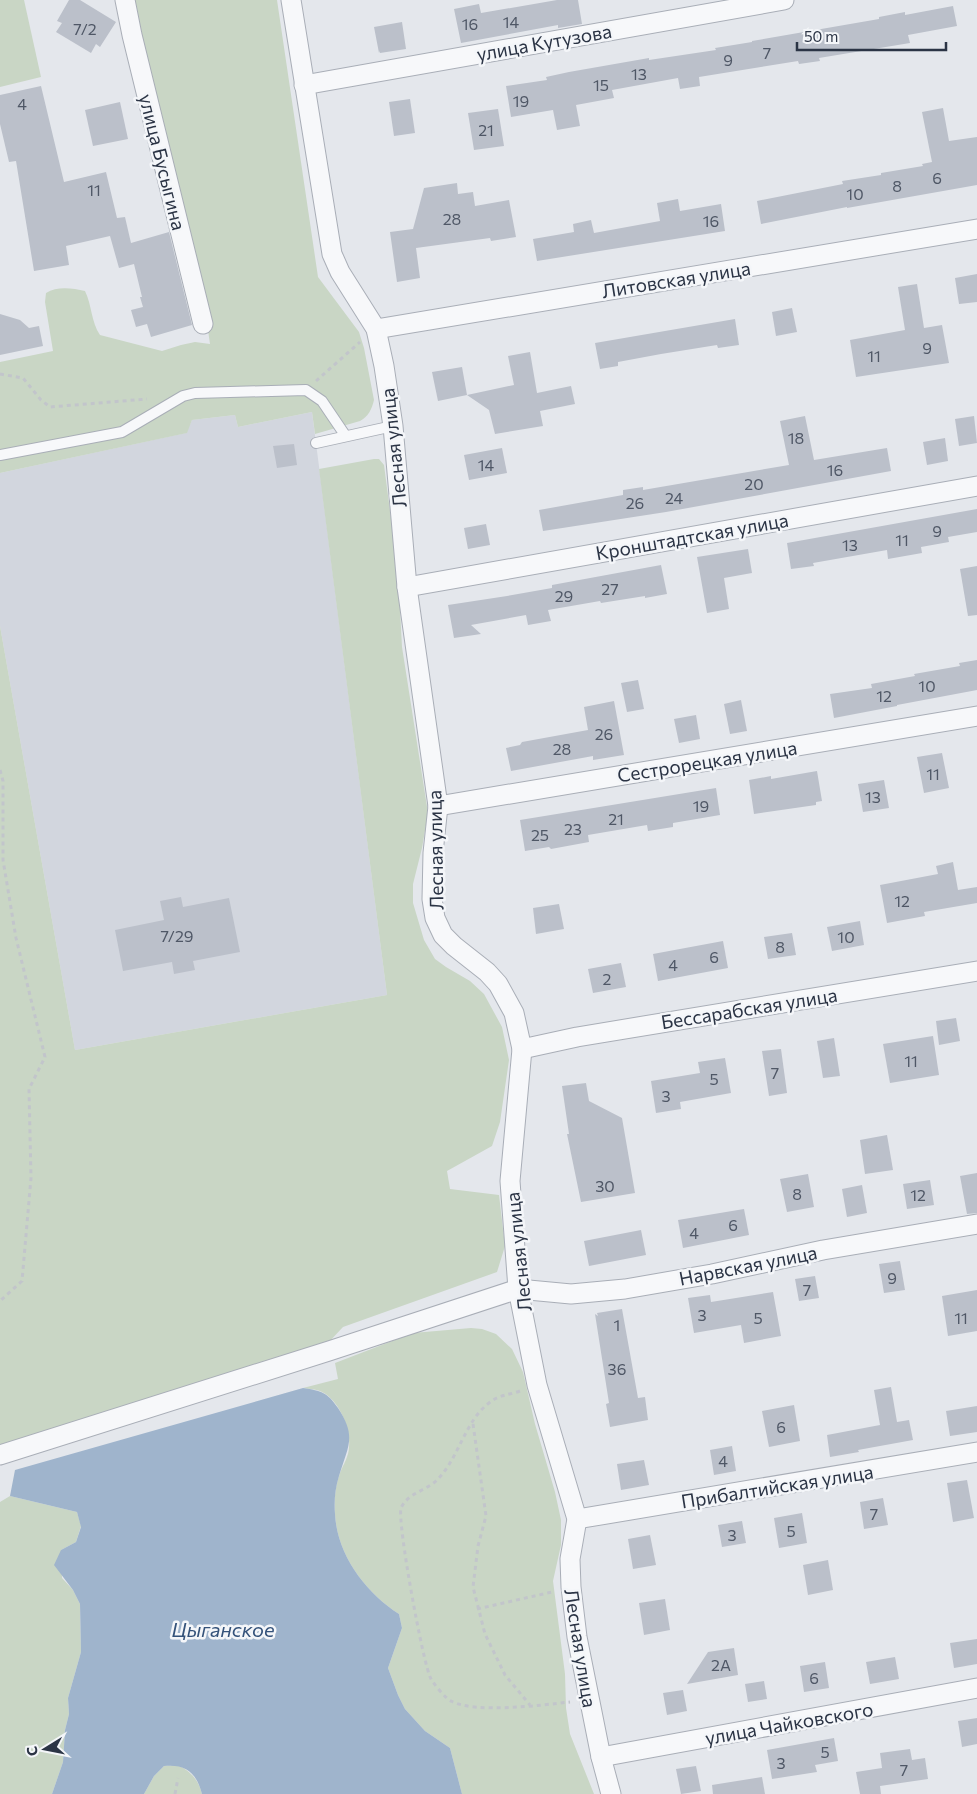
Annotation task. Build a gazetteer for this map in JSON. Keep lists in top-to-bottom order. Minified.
{"streets":{"street":["улица Кутузова","улица Бусыгина","Литовская улица","Лесная улица","Кронштадтская улица","Сестрорецкая улица","Бессарабская улица","Нарвская улица","Прибалтийская улица","улица Чайковского"]},"crossings":[["улица Кутузова","Лесная улица"],["Литовская улица","Лесная улица"],["Лесная улица","Кронштадтская улица"],["Лесная улица","Сестрорецкая улица"],["Лесная улица","Бессарабская улица"],["Лесная улица","Нарвская улица"],["Лесная улица","Прибалтийская улица"],["Лесная улица","улица Чайковского"]],"water":["Цыганское"],"house_numbers":["14","16","7/2","7","9","13","15","19","4","21","6","8","11","10","28","16","9","11","18","14","16","20","24","26","9","11","13","27","29","10","12","26","28","11","13","19","21","23","25","12","7/29","10","8","6","4","2","11","7","5","3","30","8","12","6","4","9","7","3","5","11","1","36","6","4","7","5","3","2А","6","5","3","7"],"scale_bar":"50 m","north":"left"}
